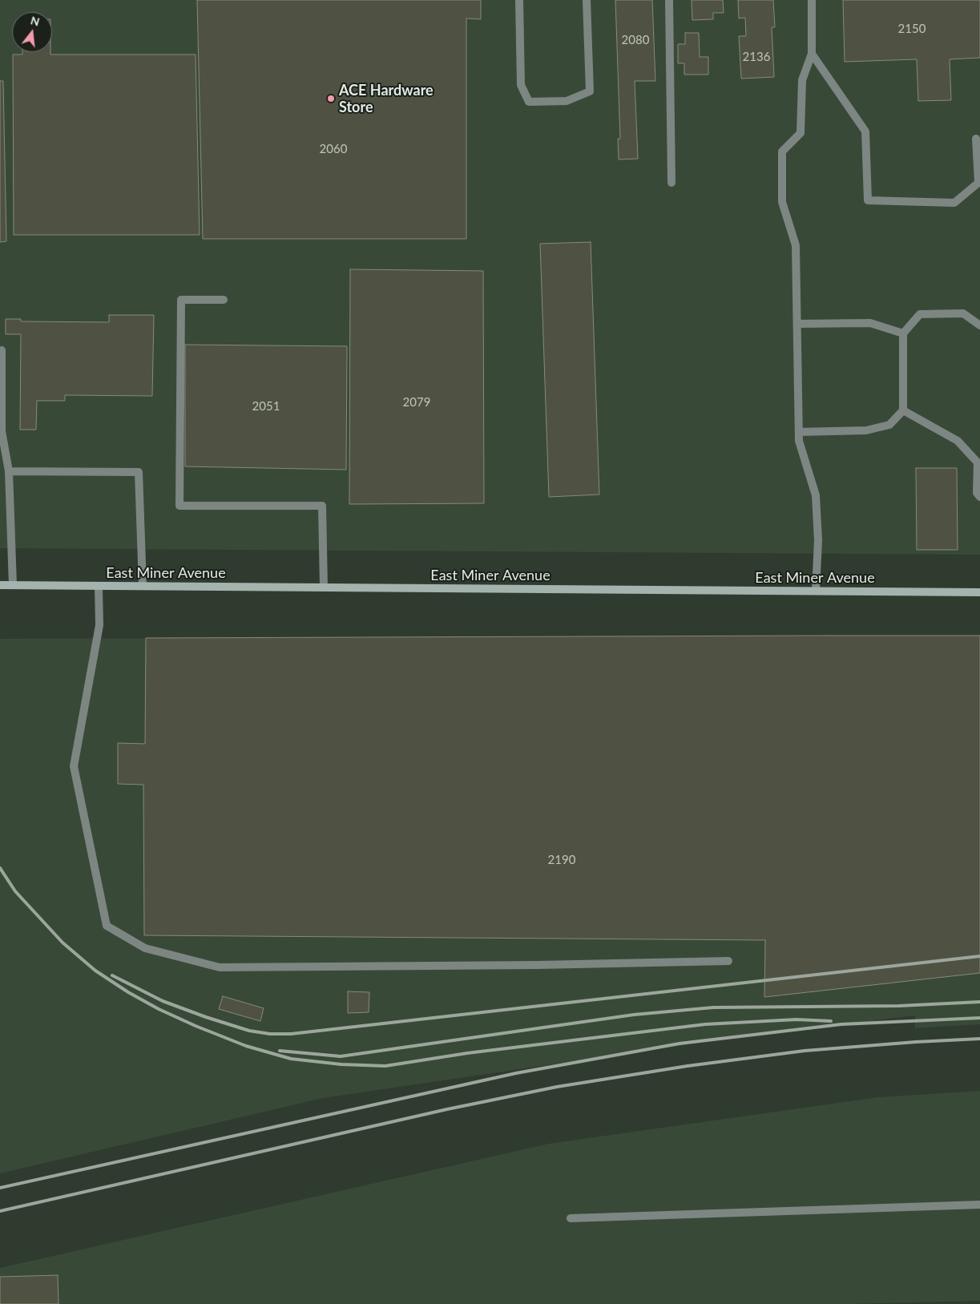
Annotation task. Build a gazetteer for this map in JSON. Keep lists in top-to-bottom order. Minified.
{"streets":{"street":["East Miner Avenue"]},"places":["ACE Hardware Store"],"house_numbers":["2150","2080","2136","2060","2079","2051","2190"],"north":"top"}
